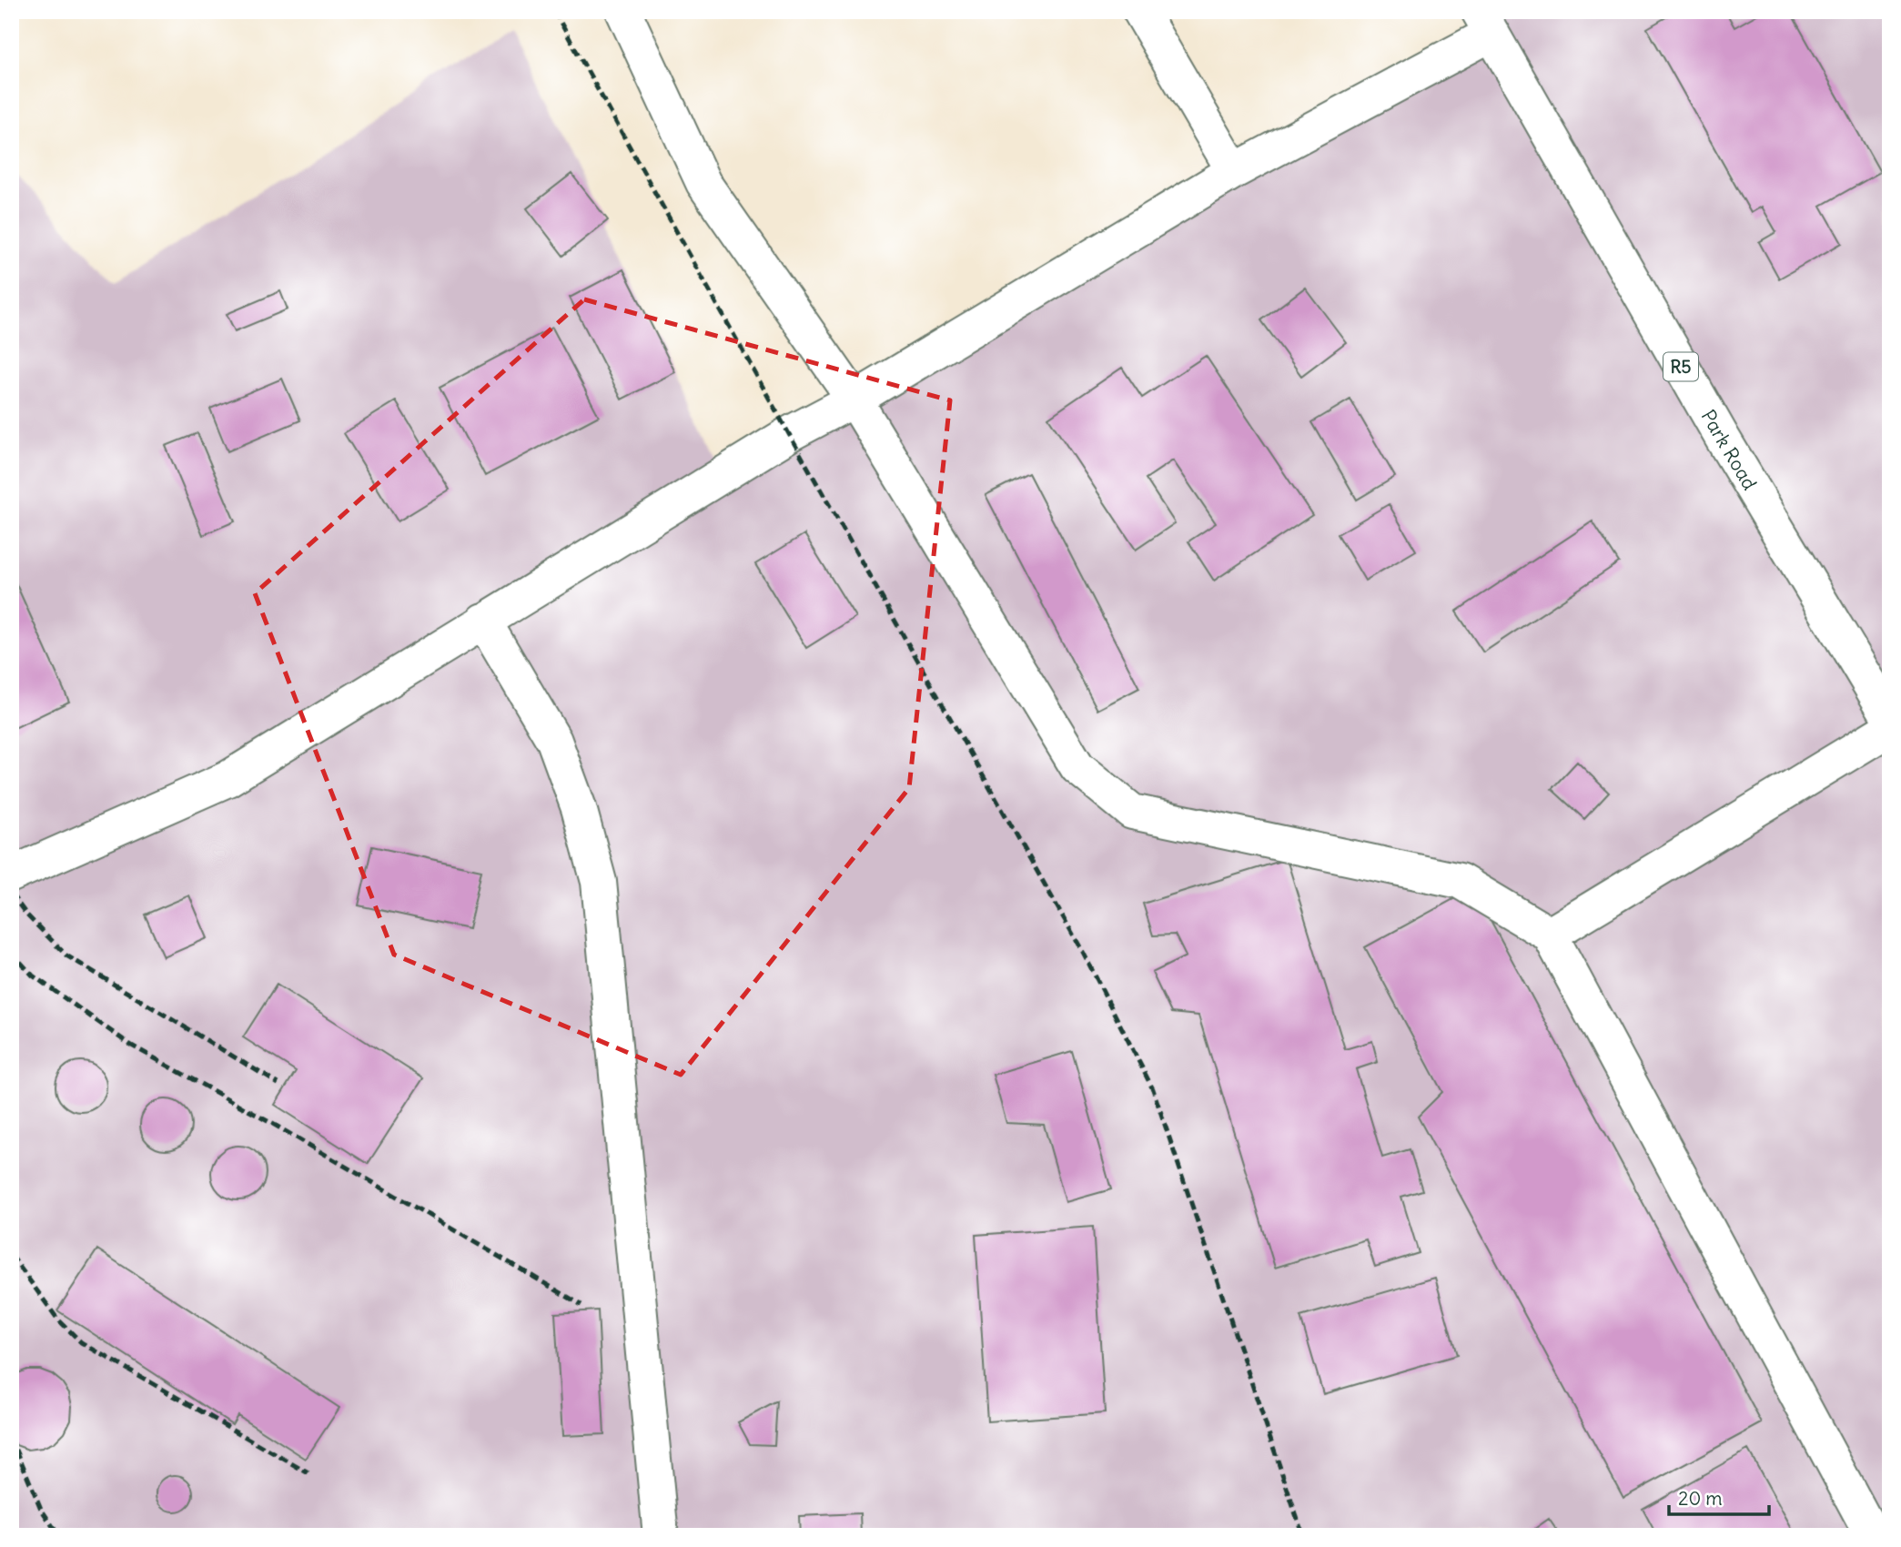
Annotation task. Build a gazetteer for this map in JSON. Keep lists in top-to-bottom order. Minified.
{"streets":{"main road":["R5","Park Road"]},"scale_bar":"20 m"}
